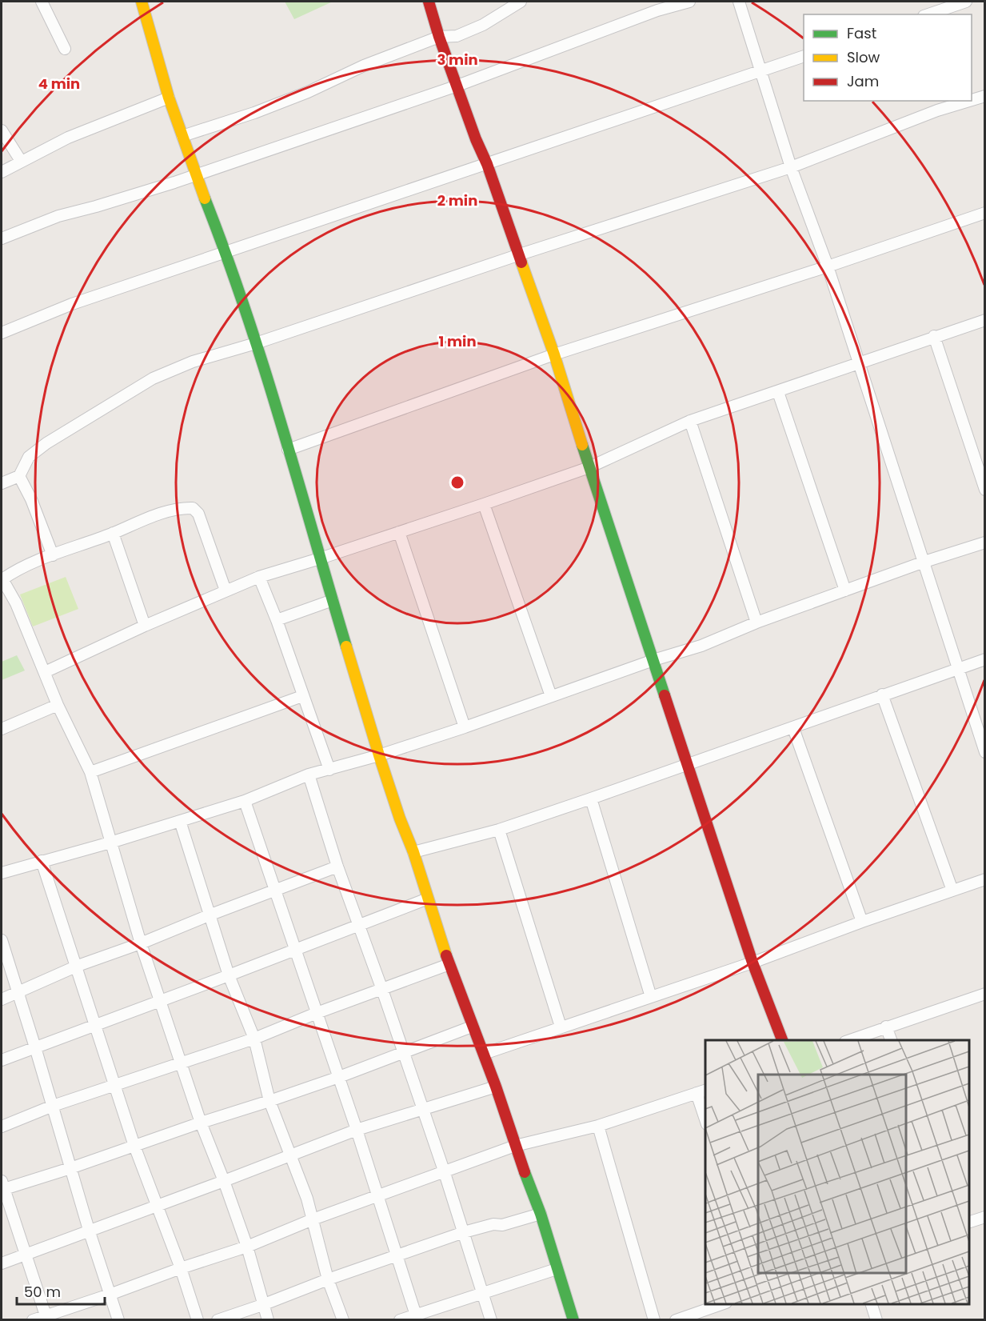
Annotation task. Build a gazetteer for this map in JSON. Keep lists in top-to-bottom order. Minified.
{"legend":["Fast","Slow","Jam"],"scale_bar":"50 m","rings":["3 min","4 min","2 min","1 min"]}
